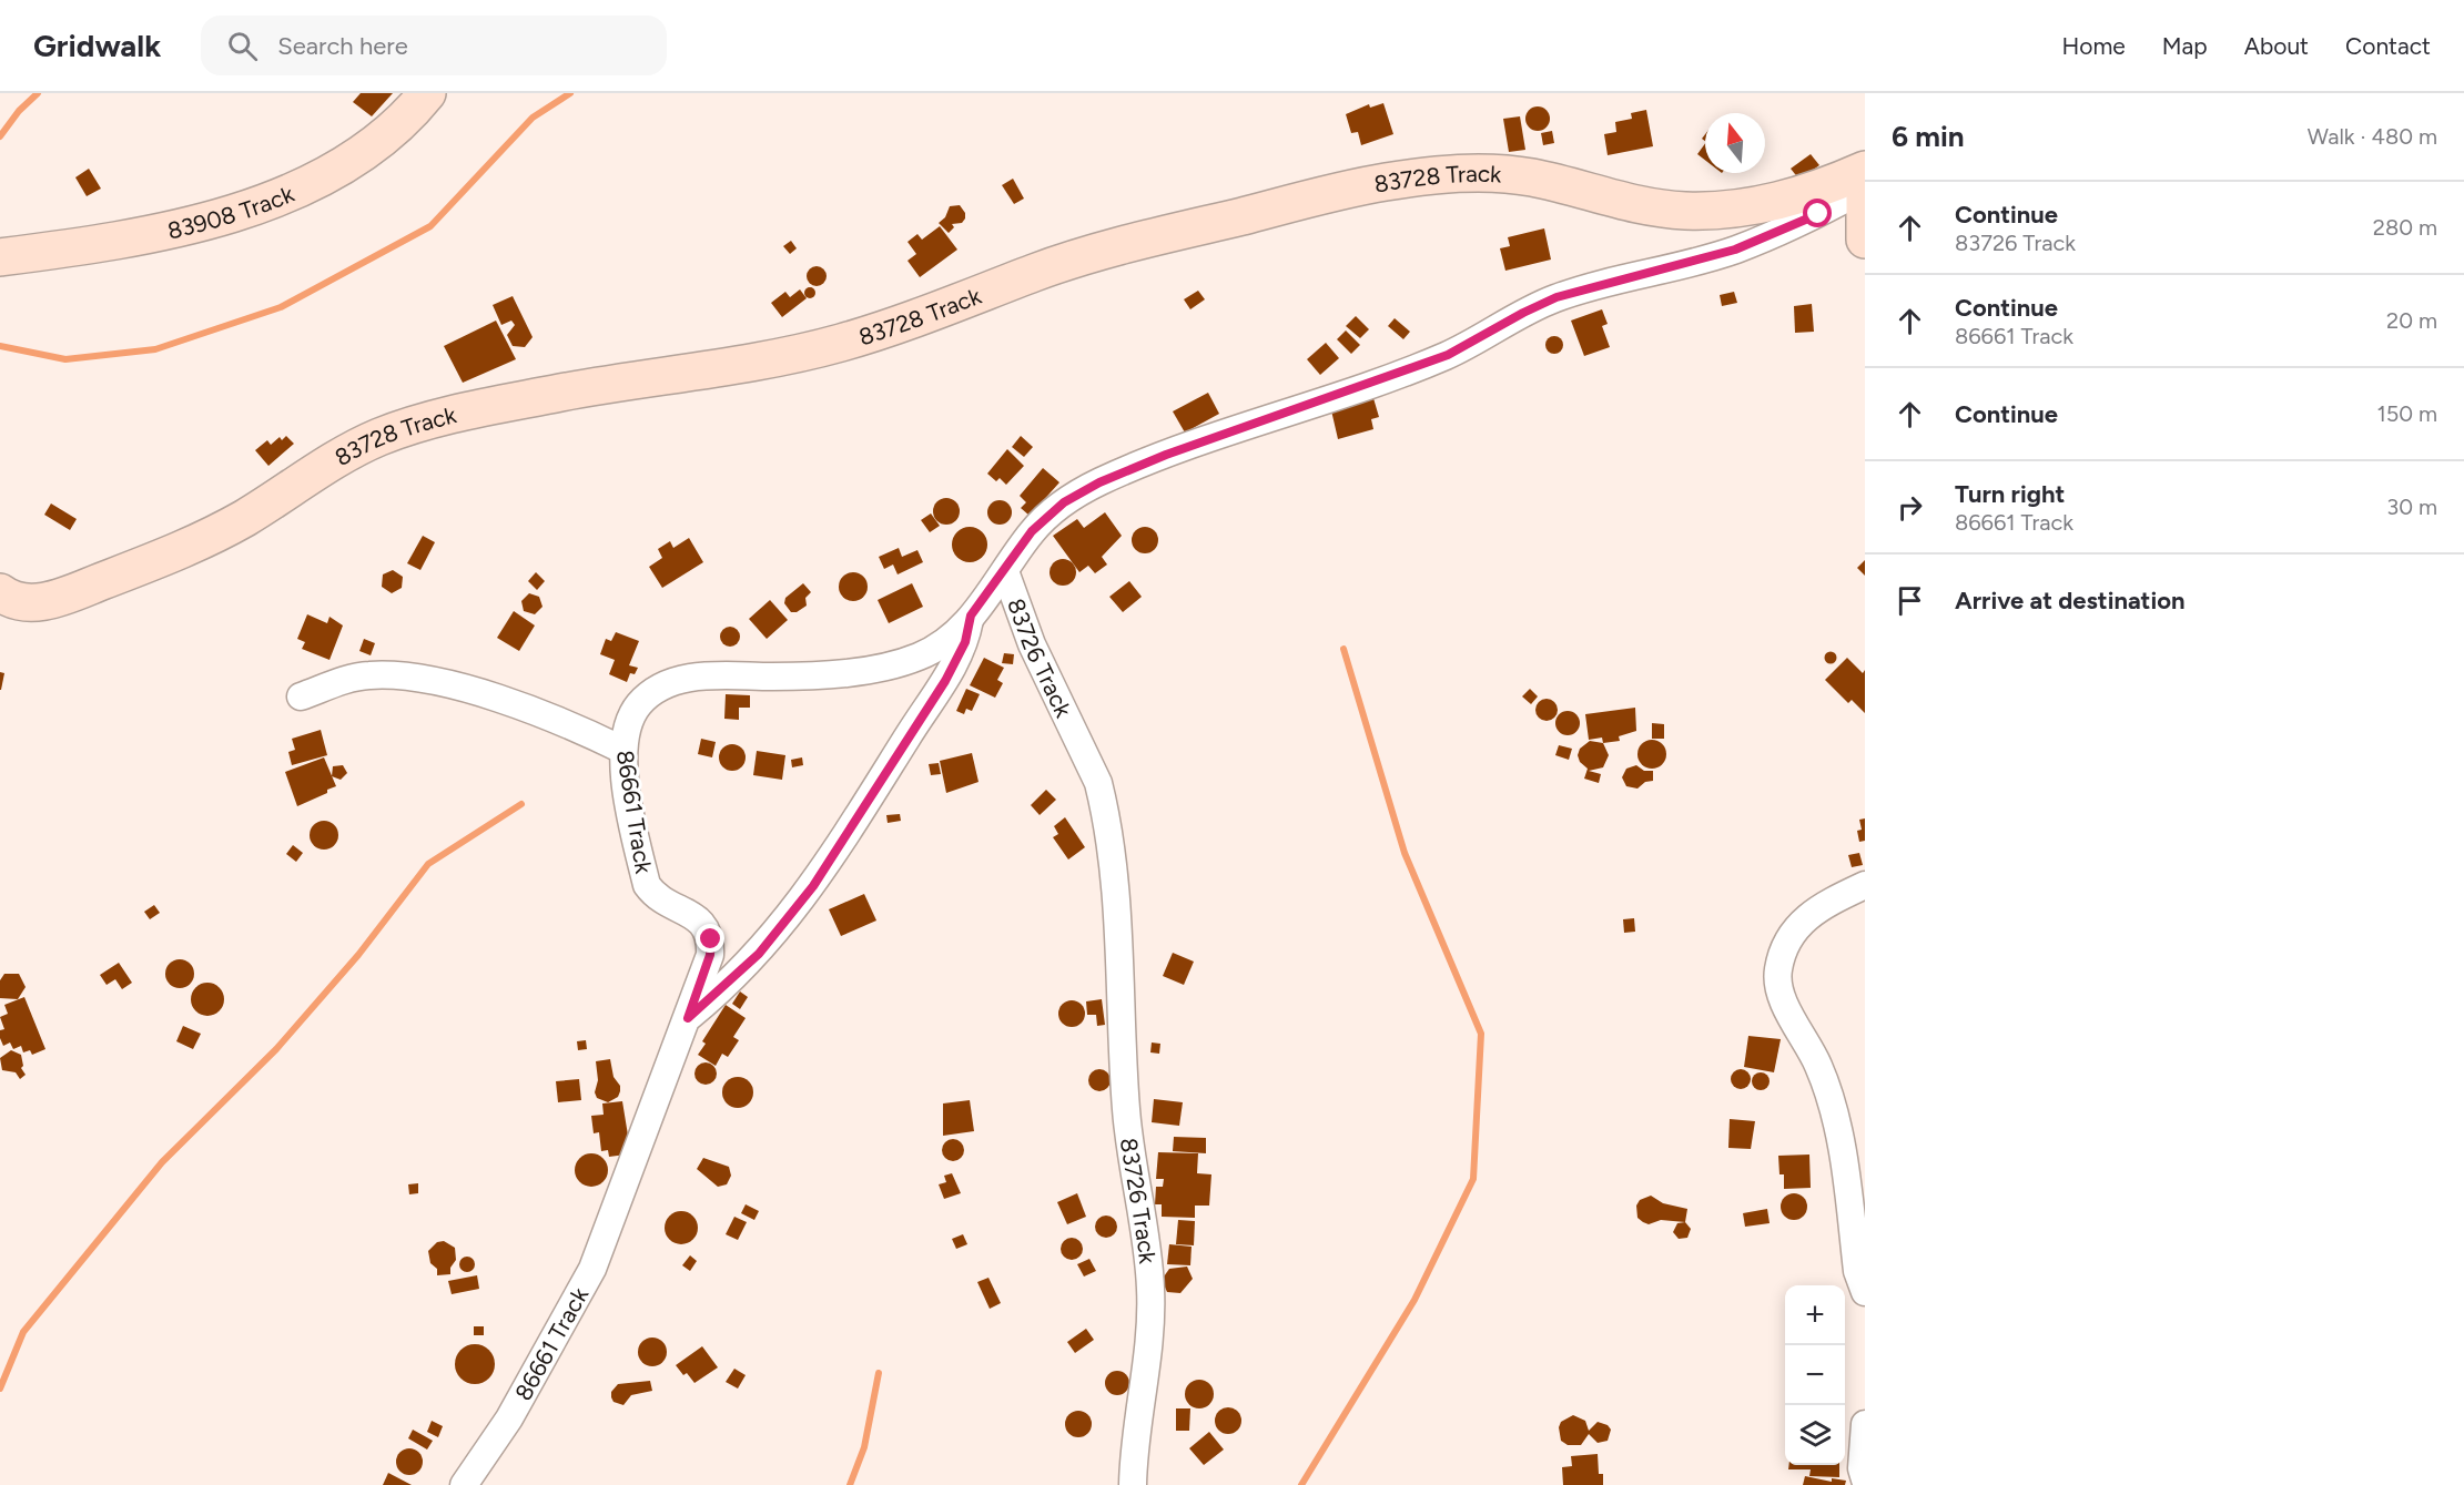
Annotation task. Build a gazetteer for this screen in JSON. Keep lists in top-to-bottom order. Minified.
{"streets":{"street":["83728 Track","83908 Track","83726 Track","86661 Track"]},"crossings":[["83728 Track","83726 Track"],["83726 Track","86661 Track"]],"north":"top","page":{"header":"Gridwalk","search":"Search here","nav":["Home","Map","About","Contact"],"heading":["6 min","Walk · 480 m"],"list":[["Continue","83726 Track","280 m"],["Continue","86661 Track","20 m"],["Continue","150 m"],["Turn right","86661 Track","30 m"],"Arrive at destination"],"map_buttons":["+","−"]}}
